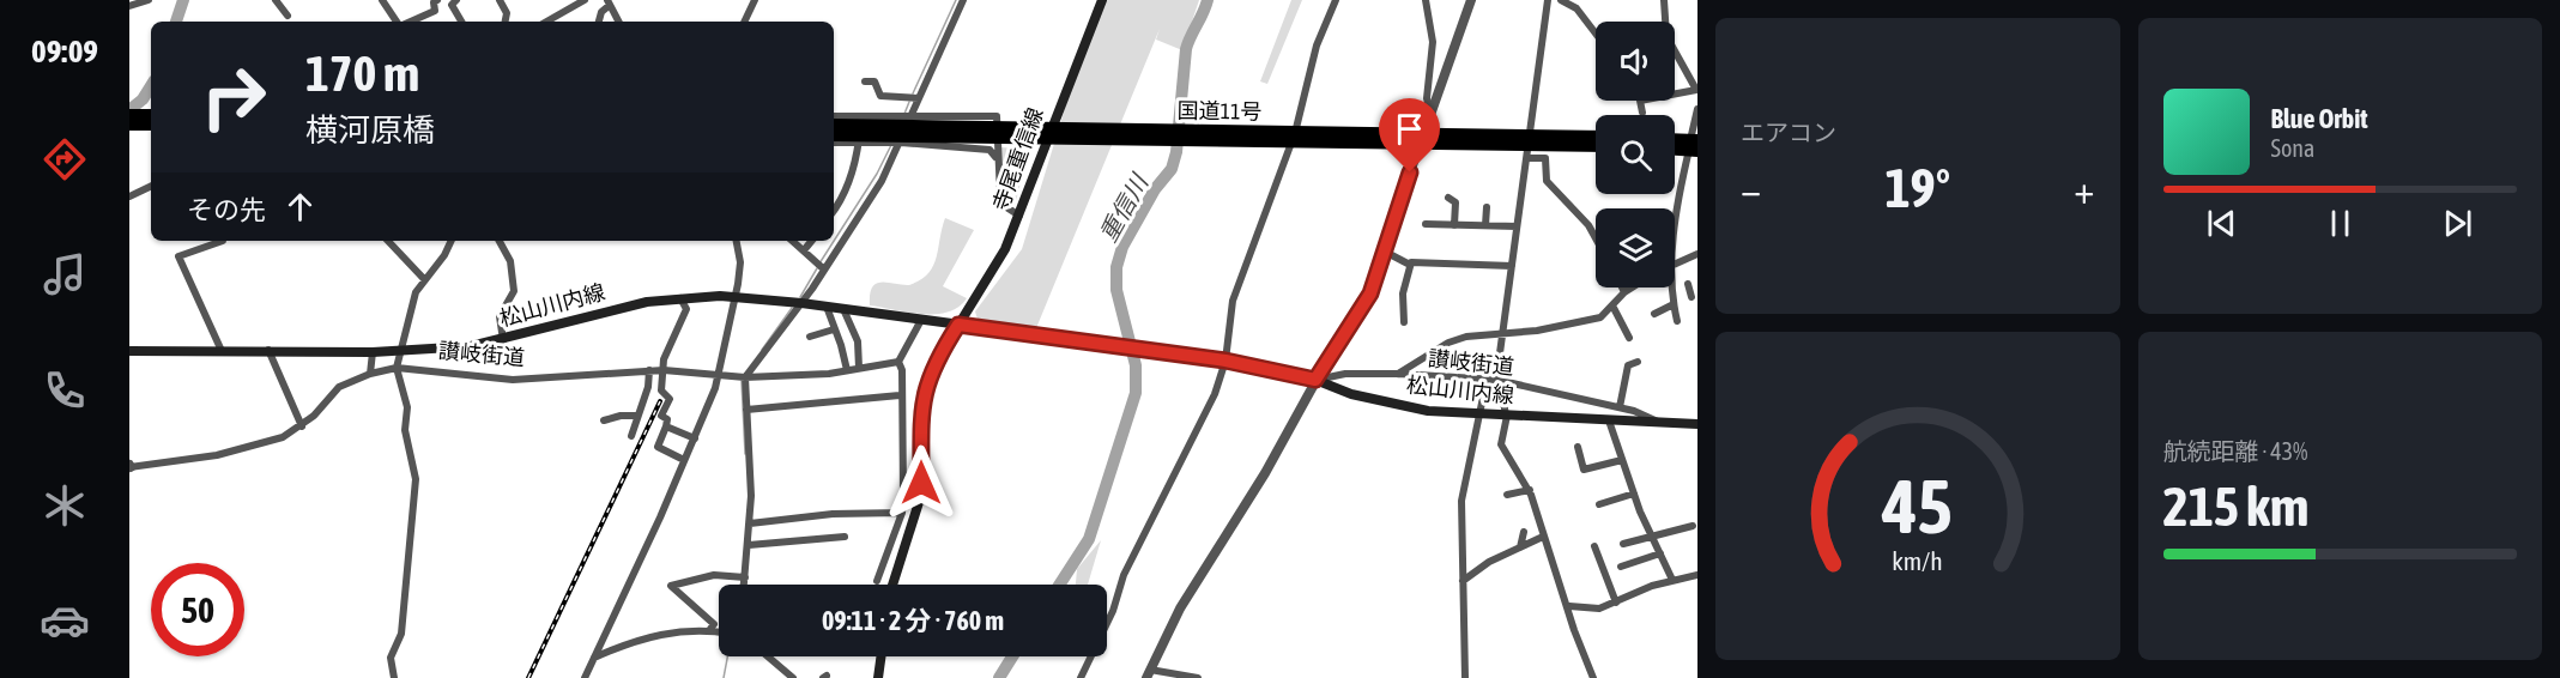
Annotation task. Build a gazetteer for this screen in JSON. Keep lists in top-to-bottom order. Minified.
{"streets":{"highway":["国道11号"],"main road":["寺尾重信線","松山川内線"],"street":["讃岐街道"]},"crossings":[["国道11号","寺尾重信線"],["寺尾重信線","松山川内線"],["松山川内線","讃岐街道"]],"water":["重信川"],"page":{"tabs":"09:09","tile":["エアコン",["航続距離 · 43%","215 km"]],"turn":["170 m","横河原橋"],"song":["Blue Orbit","Sona"],"heat":["−","19°","+"],"then":"その先","limit":"50","trip":"09:11 · 2 分 · 760 m","gauge":["45","km/h"]}}
